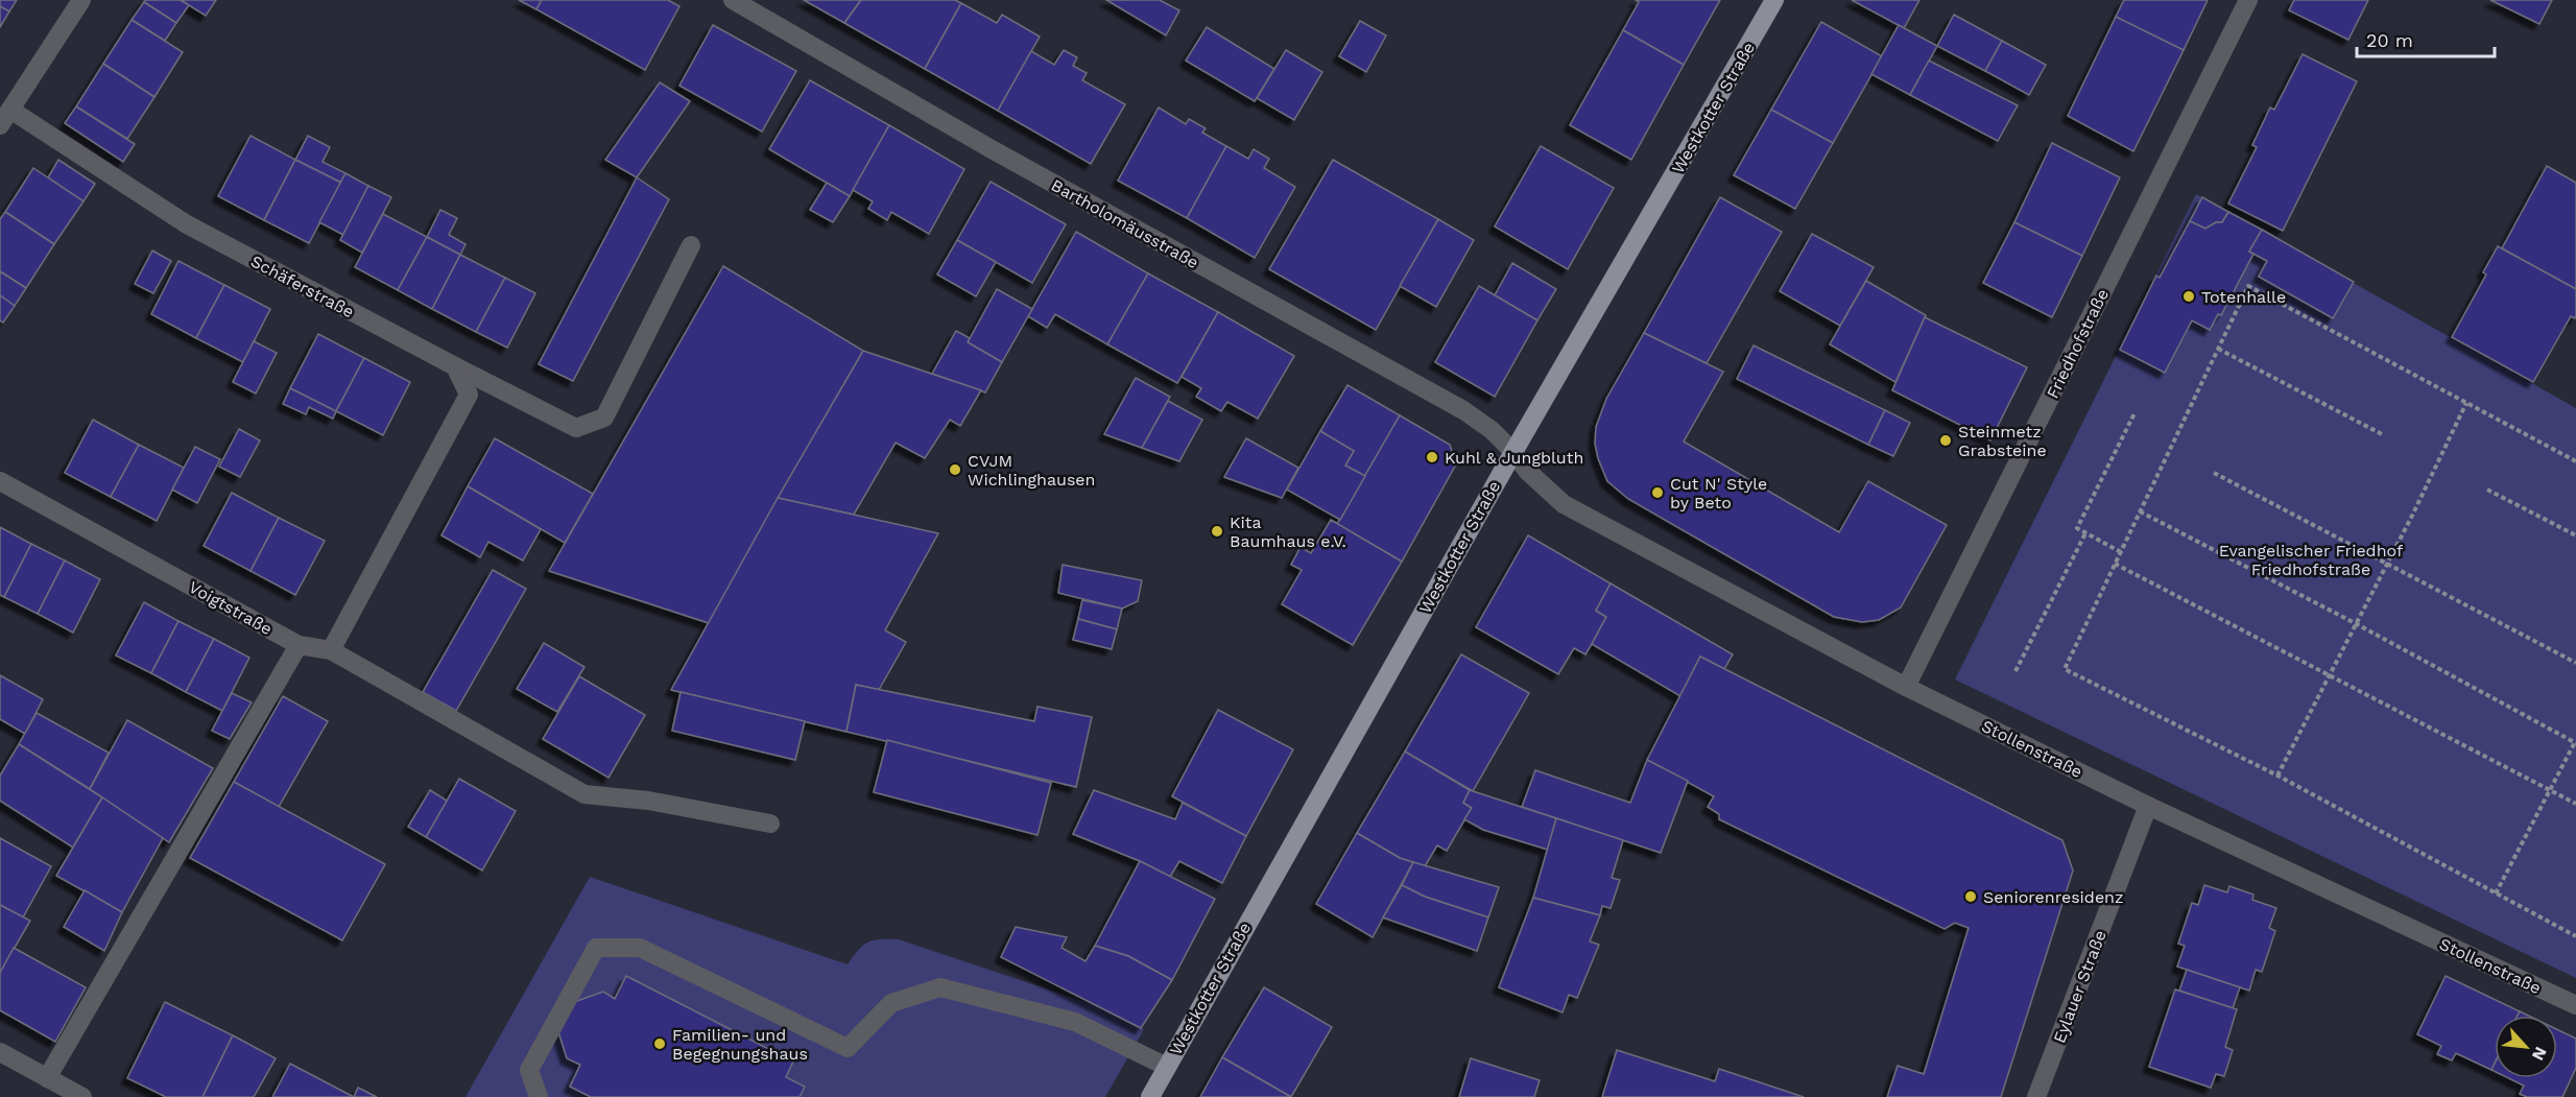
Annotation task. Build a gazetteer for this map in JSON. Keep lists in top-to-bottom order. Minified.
{"streets":{"main road":["Westkotter Straße"],"street":["Bartholomäusstraße","Schäferstraße","Friedhofstraße","Voigtstraße","Stollenstraße","Eylauer Straße"]},"crossings":[["Westkotter Straße","Bartholomäusstraße"],["Westkotter Straße","Stollenstraße"],["Bartholomäusstraße","Stollenstraße"],["Friedhofstraße","Stollenstraße"],["Stollenstraße","Eylauer Straße"]],"parks":["Evangelischer Friedhof Friedhofstraße"],"places":["Totenhalle","Steinmetz Grabsteine","Kuhl & Jungbluth","CVJM Wichlinghausen","Cut N' Style by Beto","Kita Baumhaus e.V.","Seniorenresidenz","Familien- und Begegnungshaus"],"scale_bar":"20 m","north":"bottom right"}
